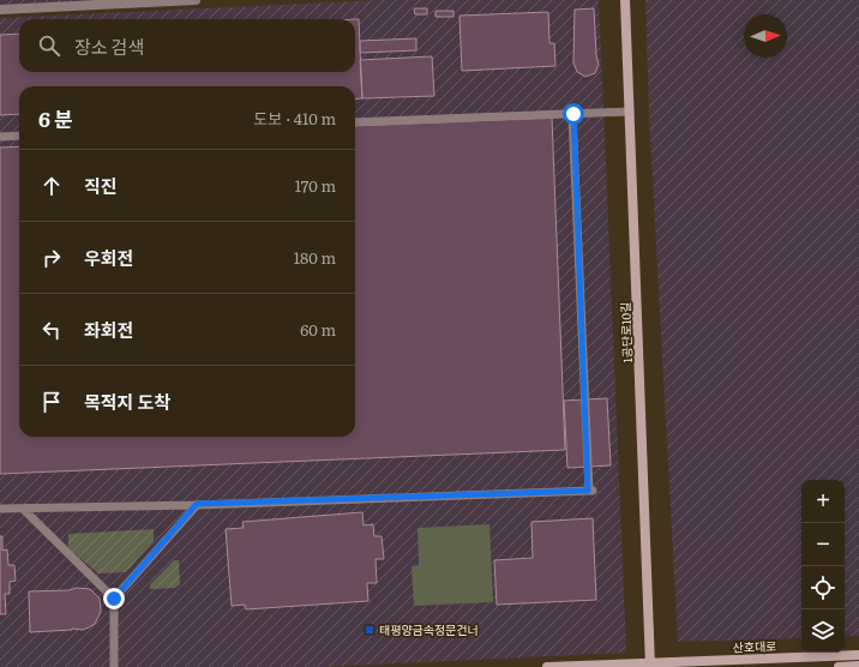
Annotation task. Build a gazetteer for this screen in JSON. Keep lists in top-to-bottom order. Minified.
{"streets":{"street":["1공단로10길","산호대로"]},"crossings":[["1공단로10길","산호대로"]],"places":{"transit":["태평양금속정문건너"]},"north":"right","page":{"search":"장소 검색","heading":["6 분","도보 · 410 m"],"list":[["직진","170 m"],["우회전","180 m"],["좌회전","60 m"],"목적지 도착"],"map_buttons":["+","−"]}}
